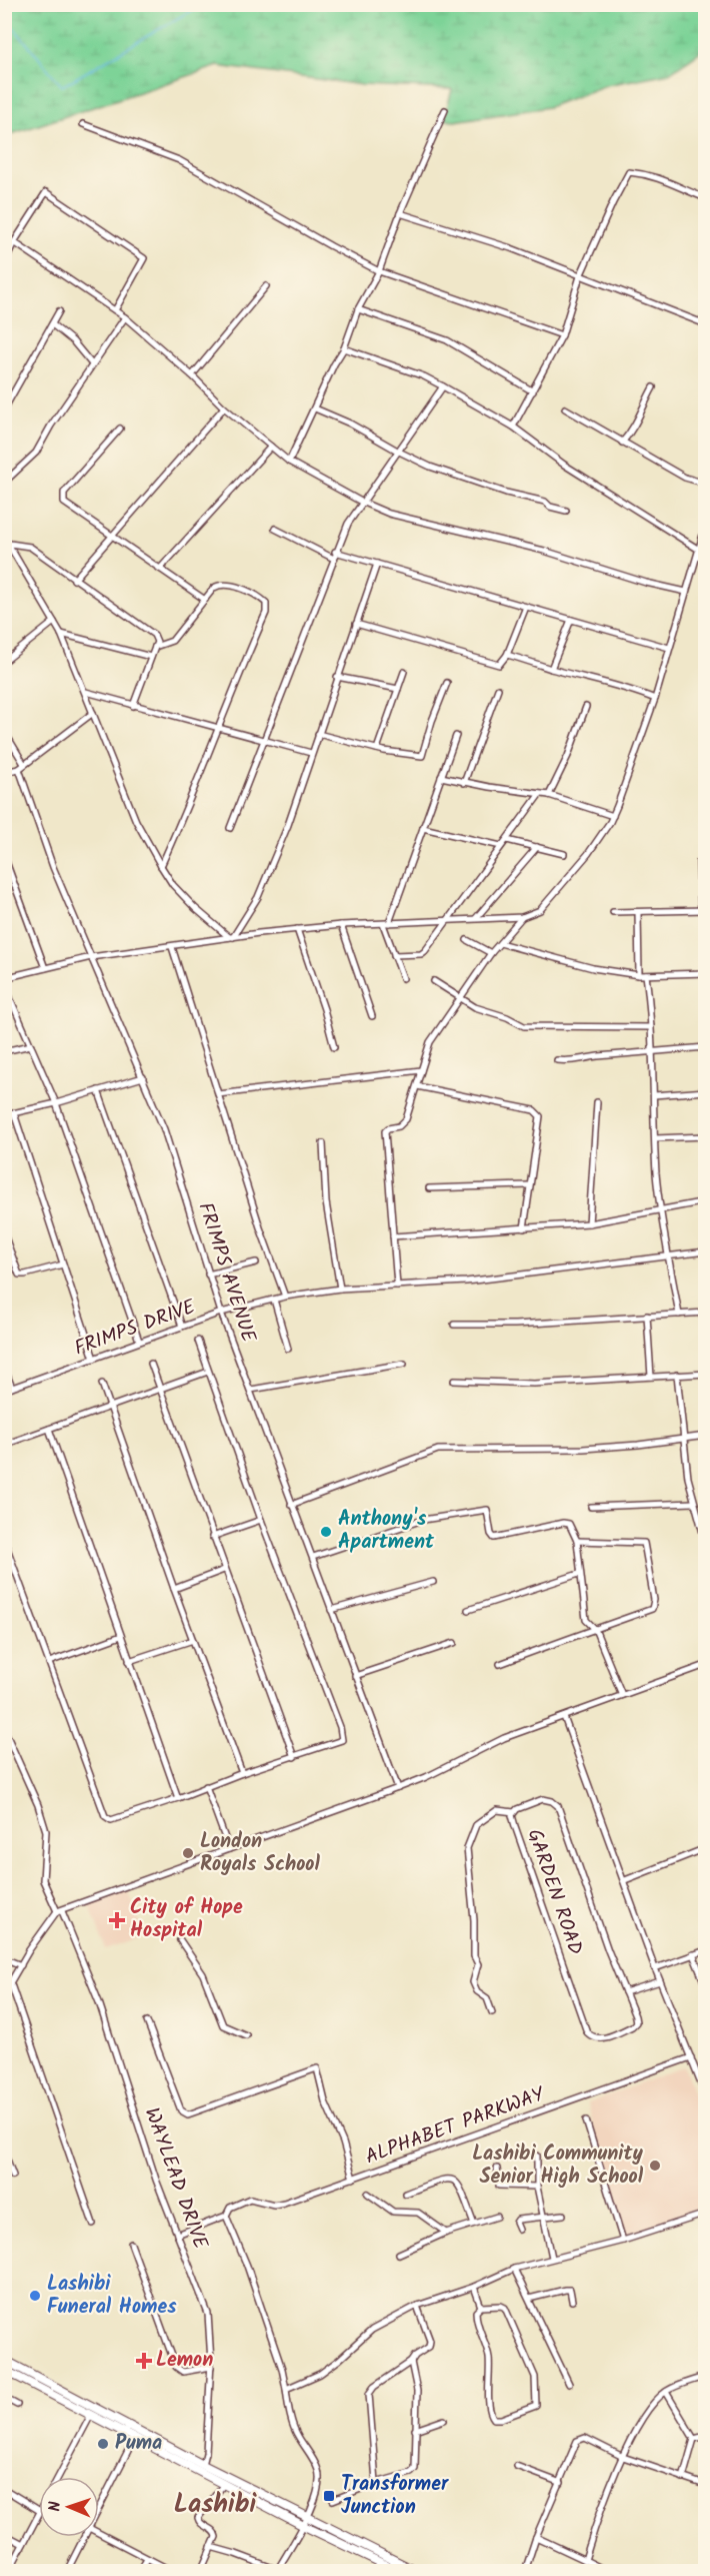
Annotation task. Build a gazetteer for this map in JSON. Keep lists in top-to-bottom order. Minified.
{"streets":{"street":["FRIMPS AVENUE","FRIMPS DRIVE","GARDEN ROAD","ALPHABET PARKWAY","WAYLEAD DRIVE"]},"crossings":[["FRIMPS AVENUE","FRIMPS DRIVE"]],"districts":["Lashibi"],"places":{"other":["Anthony's Apartment","London Royals School","Lashibi Community Senior High School","Lashibi Funeral Homes","Puma"],"health":["City of Hope Hospital","Lemon"],"transit":["Transformer Junction"]},"north":"left"}
